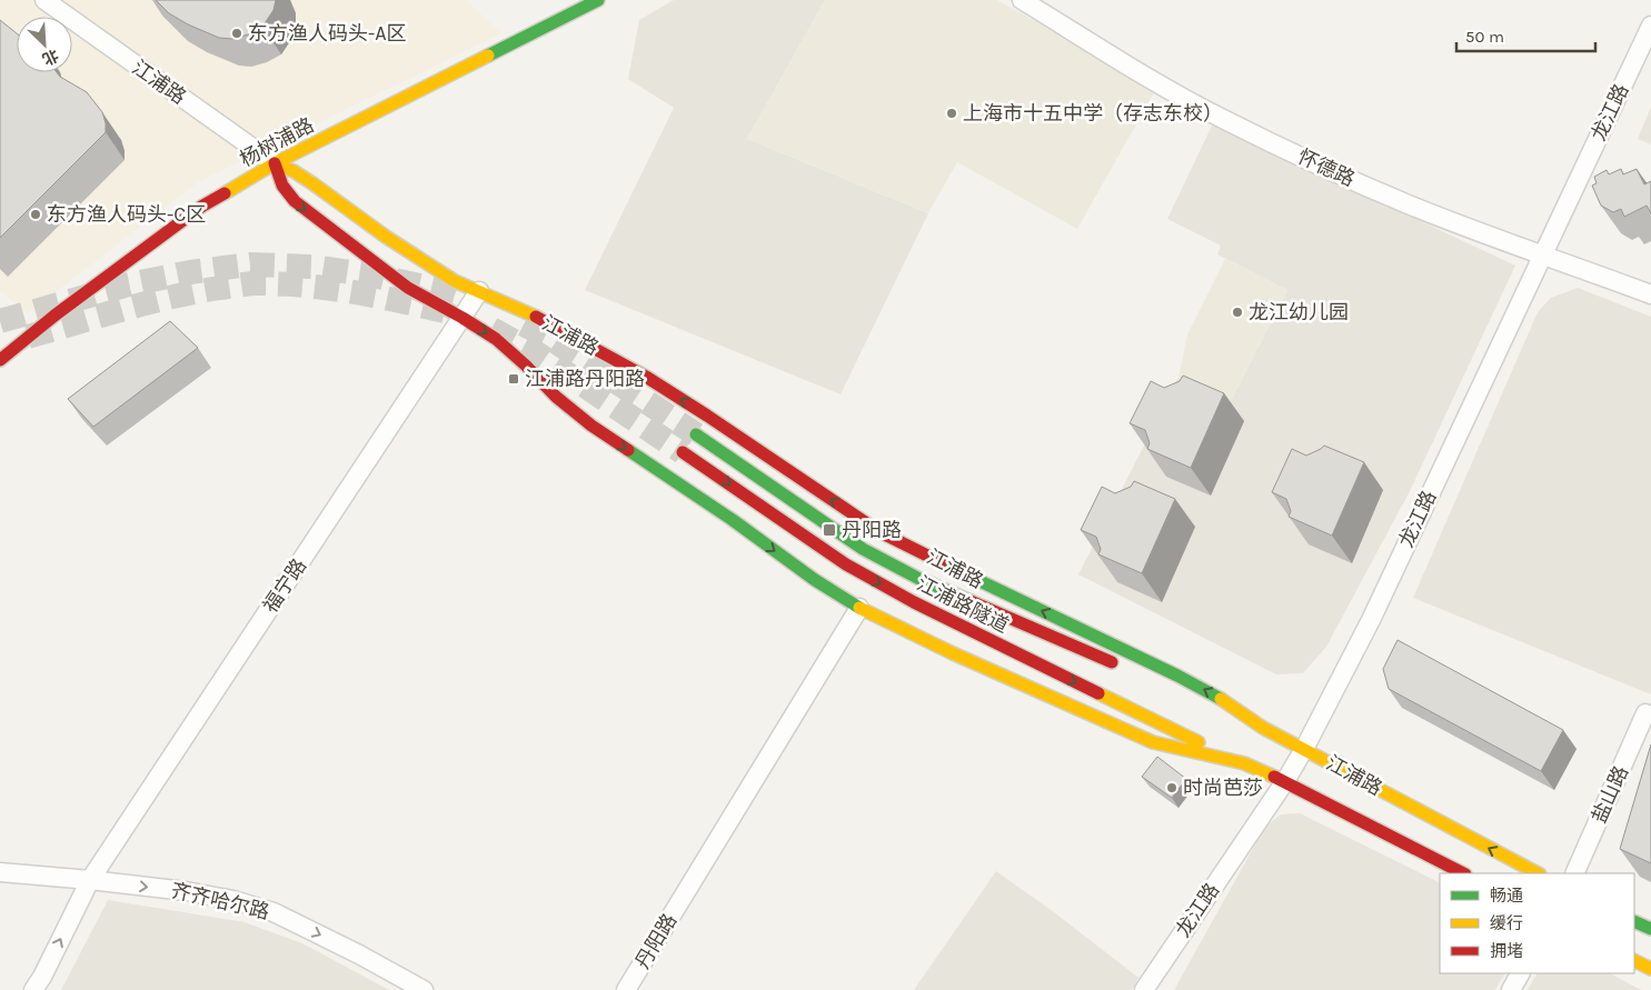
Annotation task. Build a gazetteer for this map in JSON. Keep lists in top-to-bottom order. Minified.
{"streets":{"main road":["江浦路","杨树浦路","江浦路隧道"],"street":["龙江路","怀德路","福宁路","盐山路","齐齐哈尔路","丹阳路"]},"crossings":[["江浦路","龙江路"],["江浦路","杨树浦路"],["江浦路","福宁路"],["江浦路","江浦路隧道"],["江浦路","丹阳路"],["龙江路","怀德路"],["福宁路","齐齐哈尔路"]],"one_way":["齐齐哈尔路"],"places":{"other":["东方渔人码头-A区","上海市十五中学（存志东校）","东方渔人码头-C区","龙江幼儿园","时尚芭莎"],"transit":["江浦路丹阳路","丹阳路"]},"legend":["畅通","缓行","拥堵"],"scale_bar":"50 m","north":"bottom right"}
